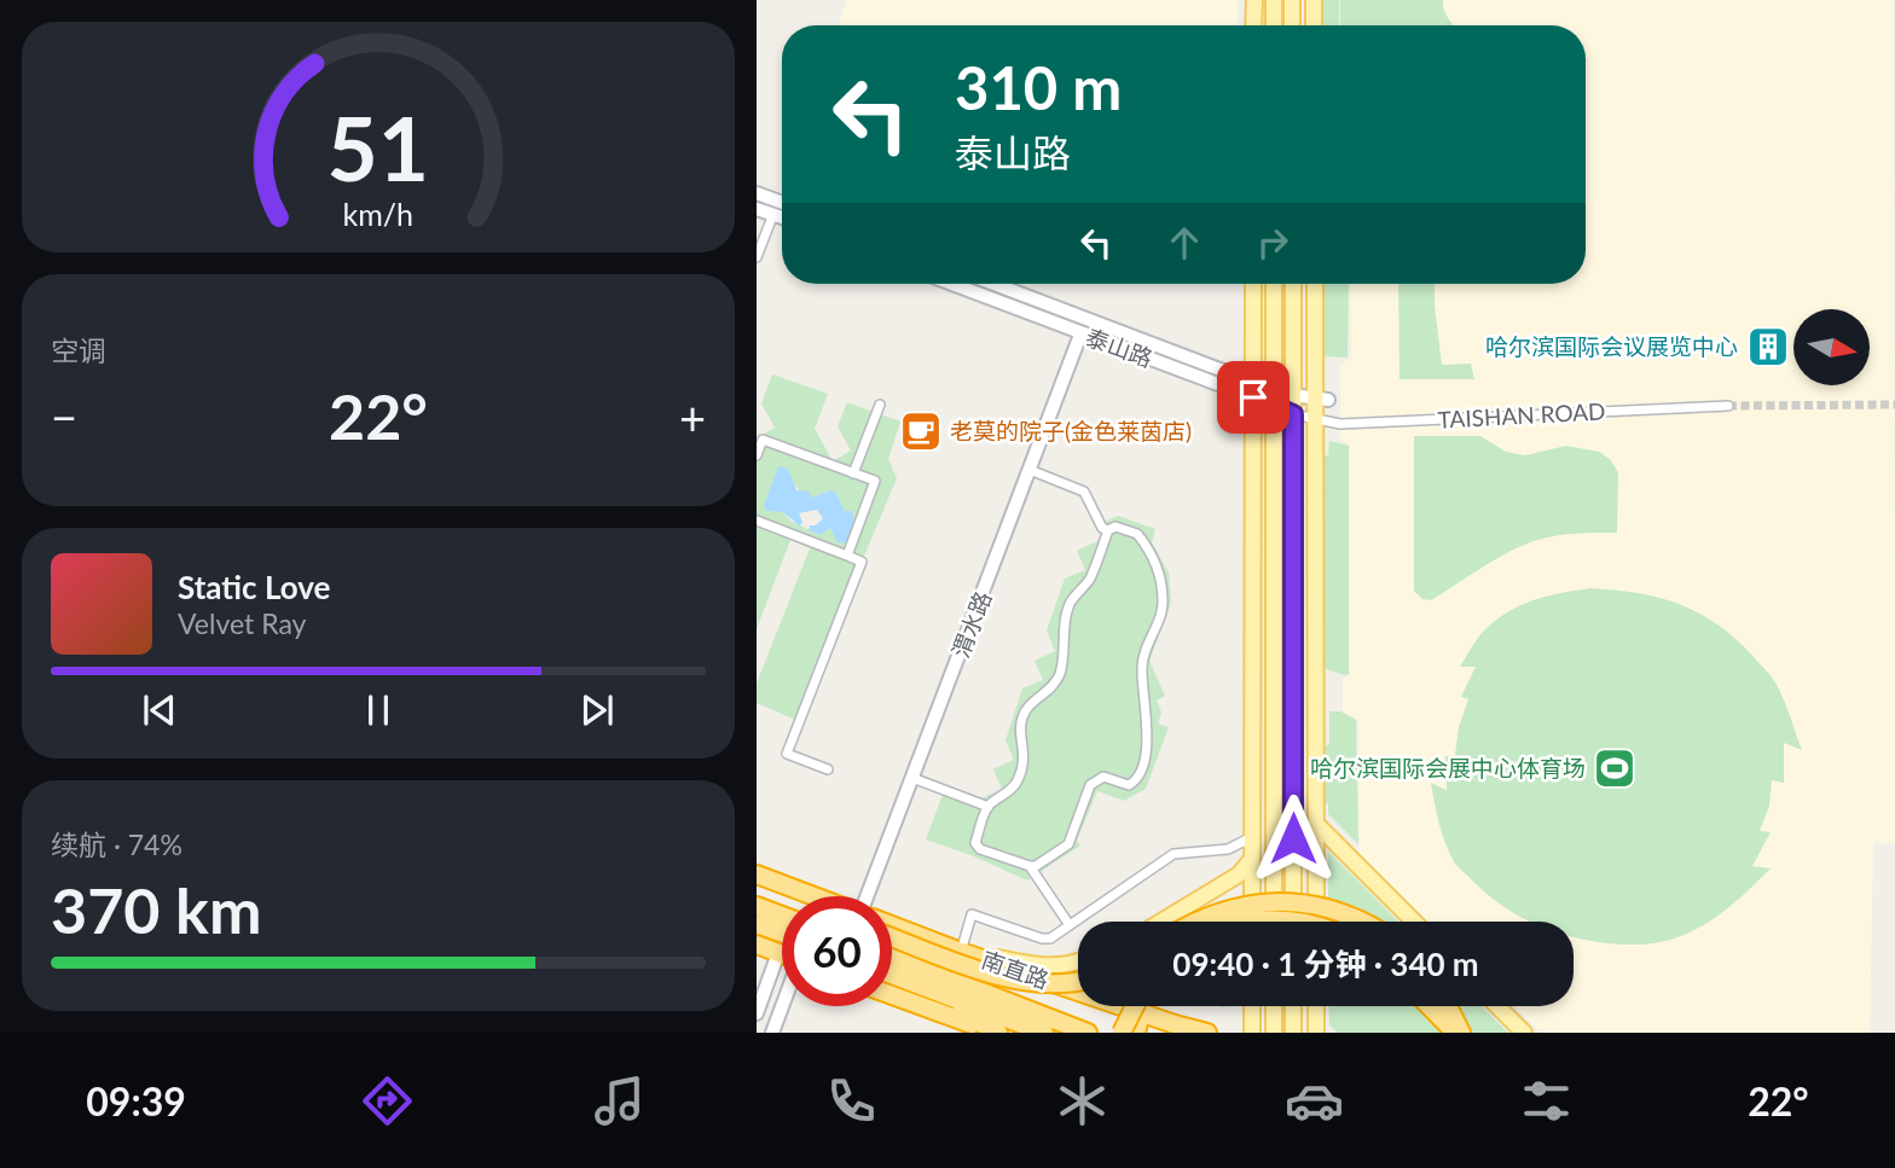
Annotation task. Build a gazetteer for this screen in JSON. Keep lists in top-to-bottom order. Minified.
{"streets":{"highway":["南直路"],"main road":["泰山路","渭水路"],"street":["TAISHAN ROAD"]},"crossings":[["泰山路","TAISHAN ROAD"],["泰山路","渭水路"]],"places":{"building":["哈尔滨国际会议展览中心"],"cafe":["老莫的院子(金色莱茵店)"],"sports":["哈尔滨国际会展中心体育场"]},"north":"right","page":{"turn":["310 m","泰山路"],"tile":["空调",["续航 · 74%","370 km"]],"heat":["−","22°","+"],"song":["Static Love","Velvet Ray"],"limit":"60","trip":"09:40 · 1 分钟 · 340 m","tabs":["09:39","22°"],"gauge":["51","km/h"]}}
